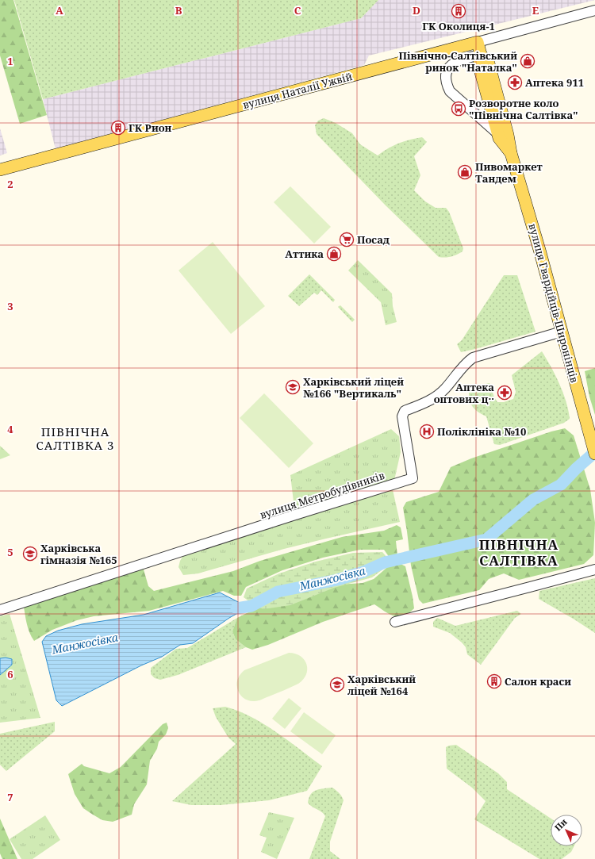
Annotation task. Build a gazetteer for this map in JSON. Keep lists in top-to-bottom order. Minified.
{"streets":{"main road":["вулиця Наталії Ужвій","вулиця Гвардійців-Широнінців"],"street":["вулиця Метробудівників"]},"crossings":[["вулиця Наталії Ужвій","вулиця Гвардійців-Широнінців"],["вулиця Гвардійців-Широнінців","вулиця Метробудівників"]],"districts":["ПІВНІЧНА САЛТІВКА 3","ПІВНІЧНА САЛТІВКА"],"water":["Манжосівка"],"places":{"building":["ГК Околиця-1","ГК Рион","Салон краси"],"shop":["Північно-Салтівський ринок \"Наталка\"","Пивомаркет Тандем","Аттика"],"pharmacy":["Аптека 911","Аптека оптових ц‥"],"bus stop":["Розворотне коло \"Північна Салтівка\""],"supermarket":["Посад"],"school or university":["Харківський ліцей №166 \"Вертикаль\"","Харківська гімназія №165","Харківський ліцей №164"],"hospital":["Поліклініка №10"]},"north":"top left","grid":{"columns":["A","B","C","D","E"],"rows":["1","2","3","4","5","6","7"]}}
